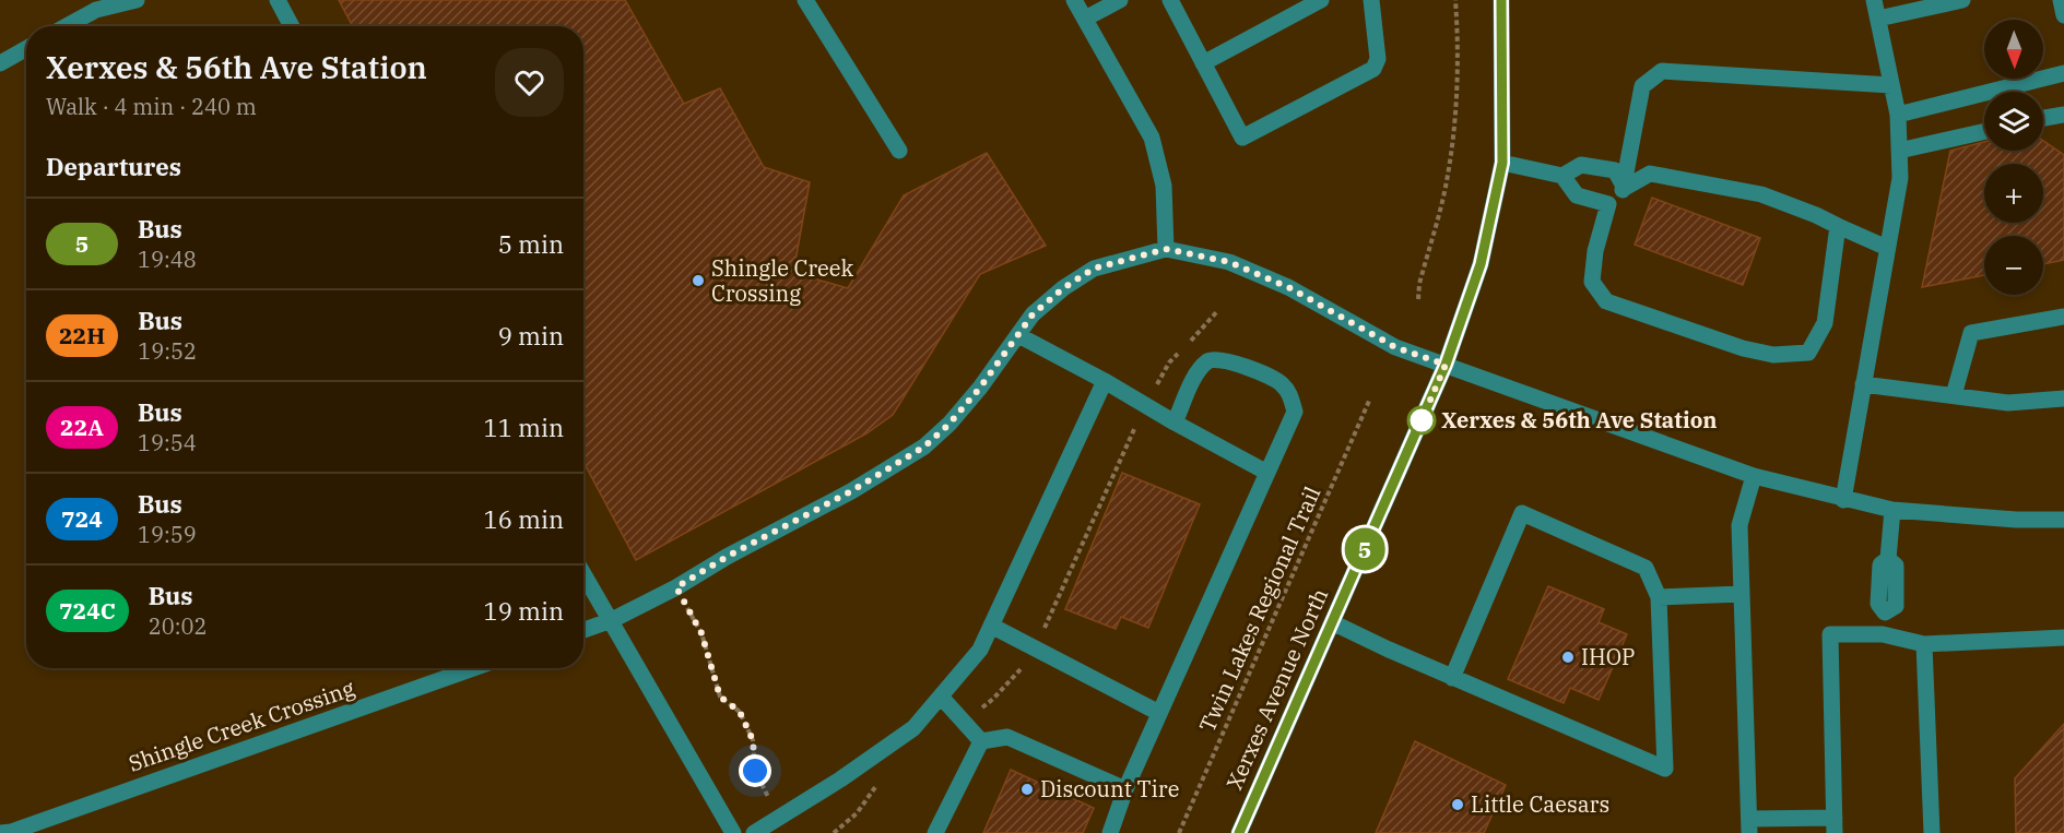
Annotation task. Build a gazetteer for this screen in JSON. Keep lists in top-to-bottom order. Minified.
{"streets":{"street":["Xerxes Avenue North","Shingle Creek Crossing"],"path":["Twin Lakes Regional Trail"]},"places":["Shingle Creek Crossing","Xerxes & 56th Ave Station","IHOP","Discount Tire","Little Caesars"],"lines":["bus line 5"],"north":"bottom","page":{"on_map":"5","map_buttons":["+","−"],"heading":[["Xerxes & 56th Ave Station","Walk · 4 min · 240 m"],"Departures"],"list":[{"mark":"5","name":"Bus","note":"19:48","value":"5 min"},{"mark":"22H","name":"Bus","note":"19:52","value":"9 min"},{"mark":"22A","name":"Bus","note":"19:54","value":"11 min"},{"mark":"724","name":"Bus","note":"19:59","value":"16 min"},{"mark":"724C","name":"Bus","note":"20:02","value":"19 min"}]}}
